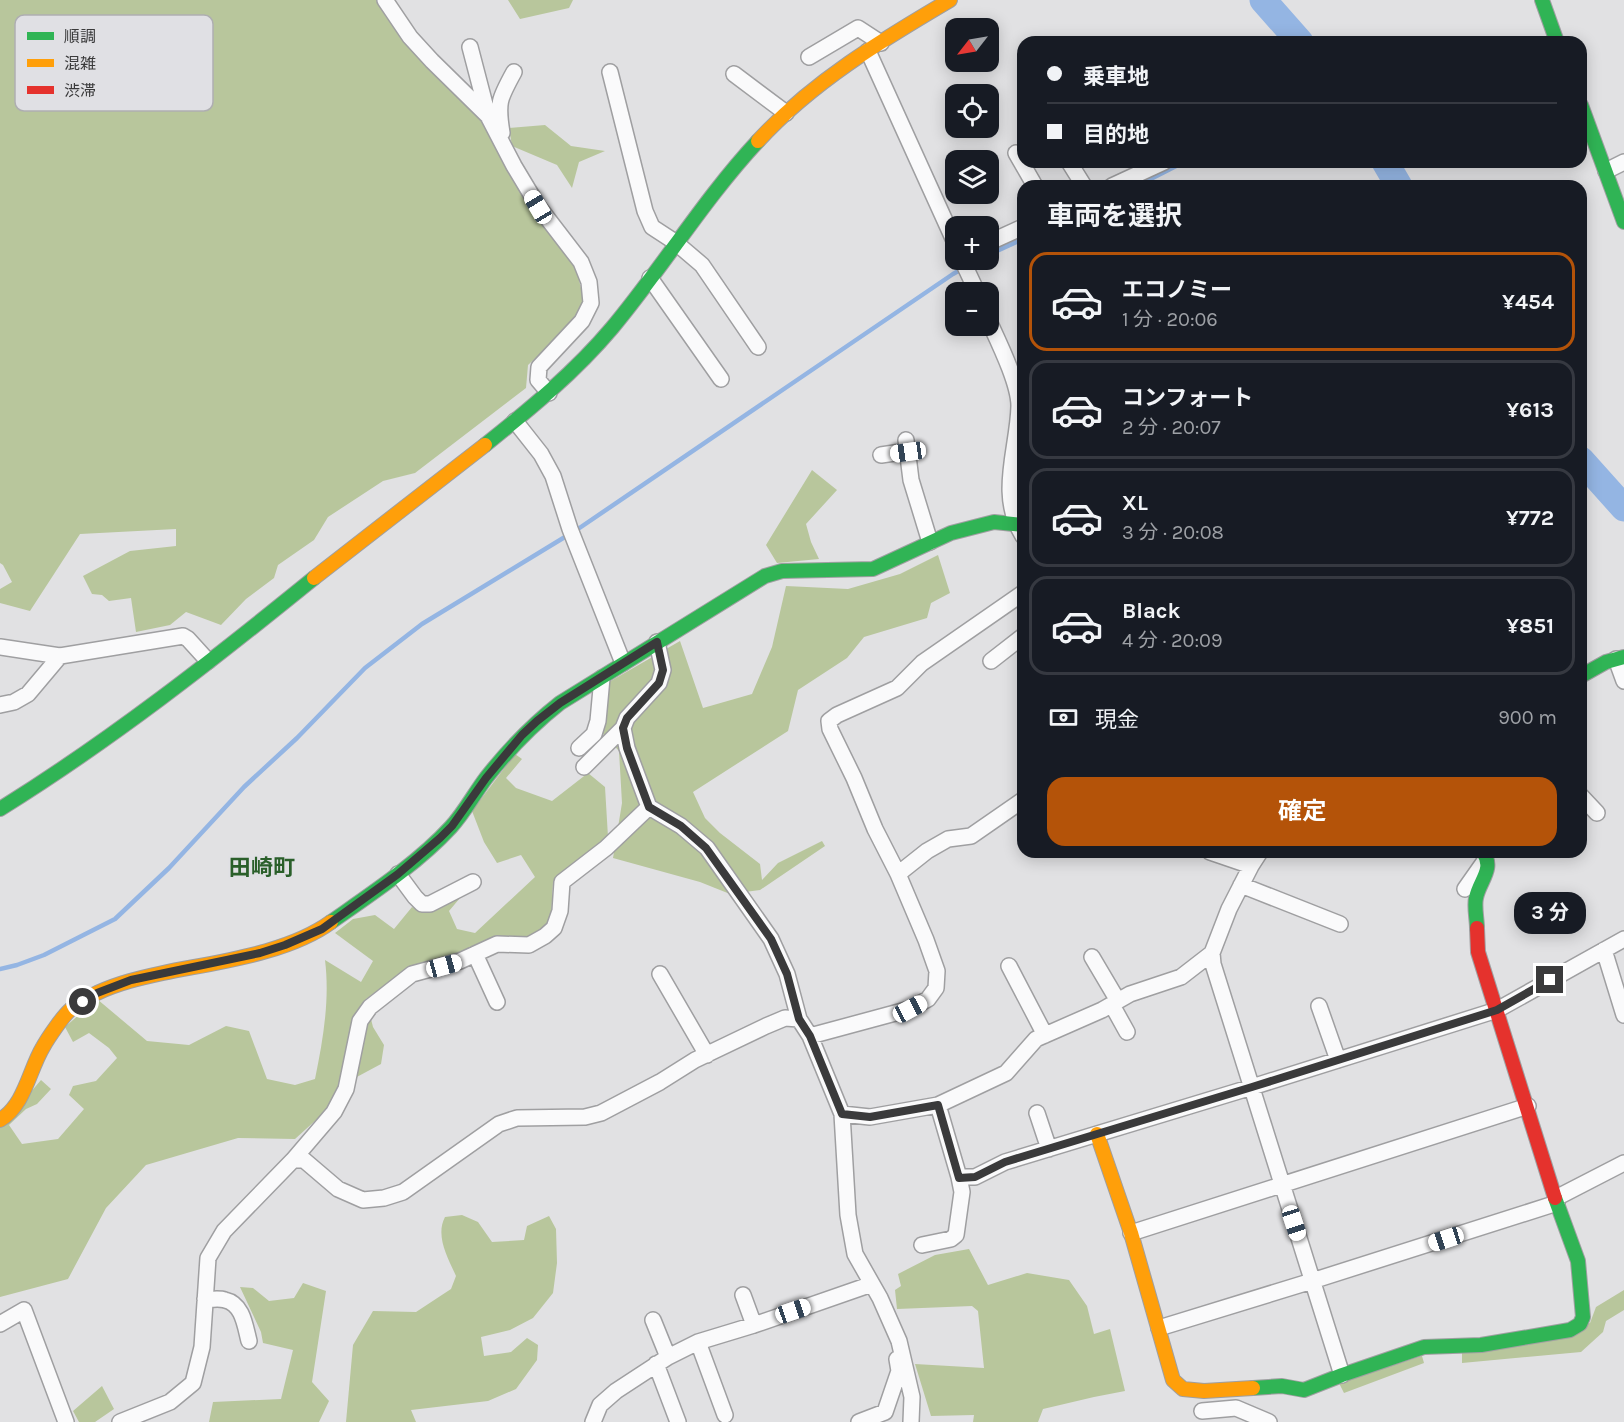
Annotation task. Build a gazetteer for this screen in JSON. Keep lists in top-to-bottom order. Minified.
{"districts":["田崎町"],"legend":["順調","混雑","渋滞"],"north":"bottom left","page":{"map_buttons":["+","−"],"banner":["乗車地","目的地"],"heading":"車両を選択","list":[{"name":"エコノミー","note":"1 分 · 20:06","value":"¥454"},{"name":"コンフォート","note":"2 分 · 20:07","value":"¥613"},{"name":"XL","note":"3 分 · 20:08","value":"¥772"},{"name":"Black","note":"4 分 · 20:09","value":"¥851"}],"pay":["現金","900 m"],"buttons":"確定","bubble":"3 分"}}
